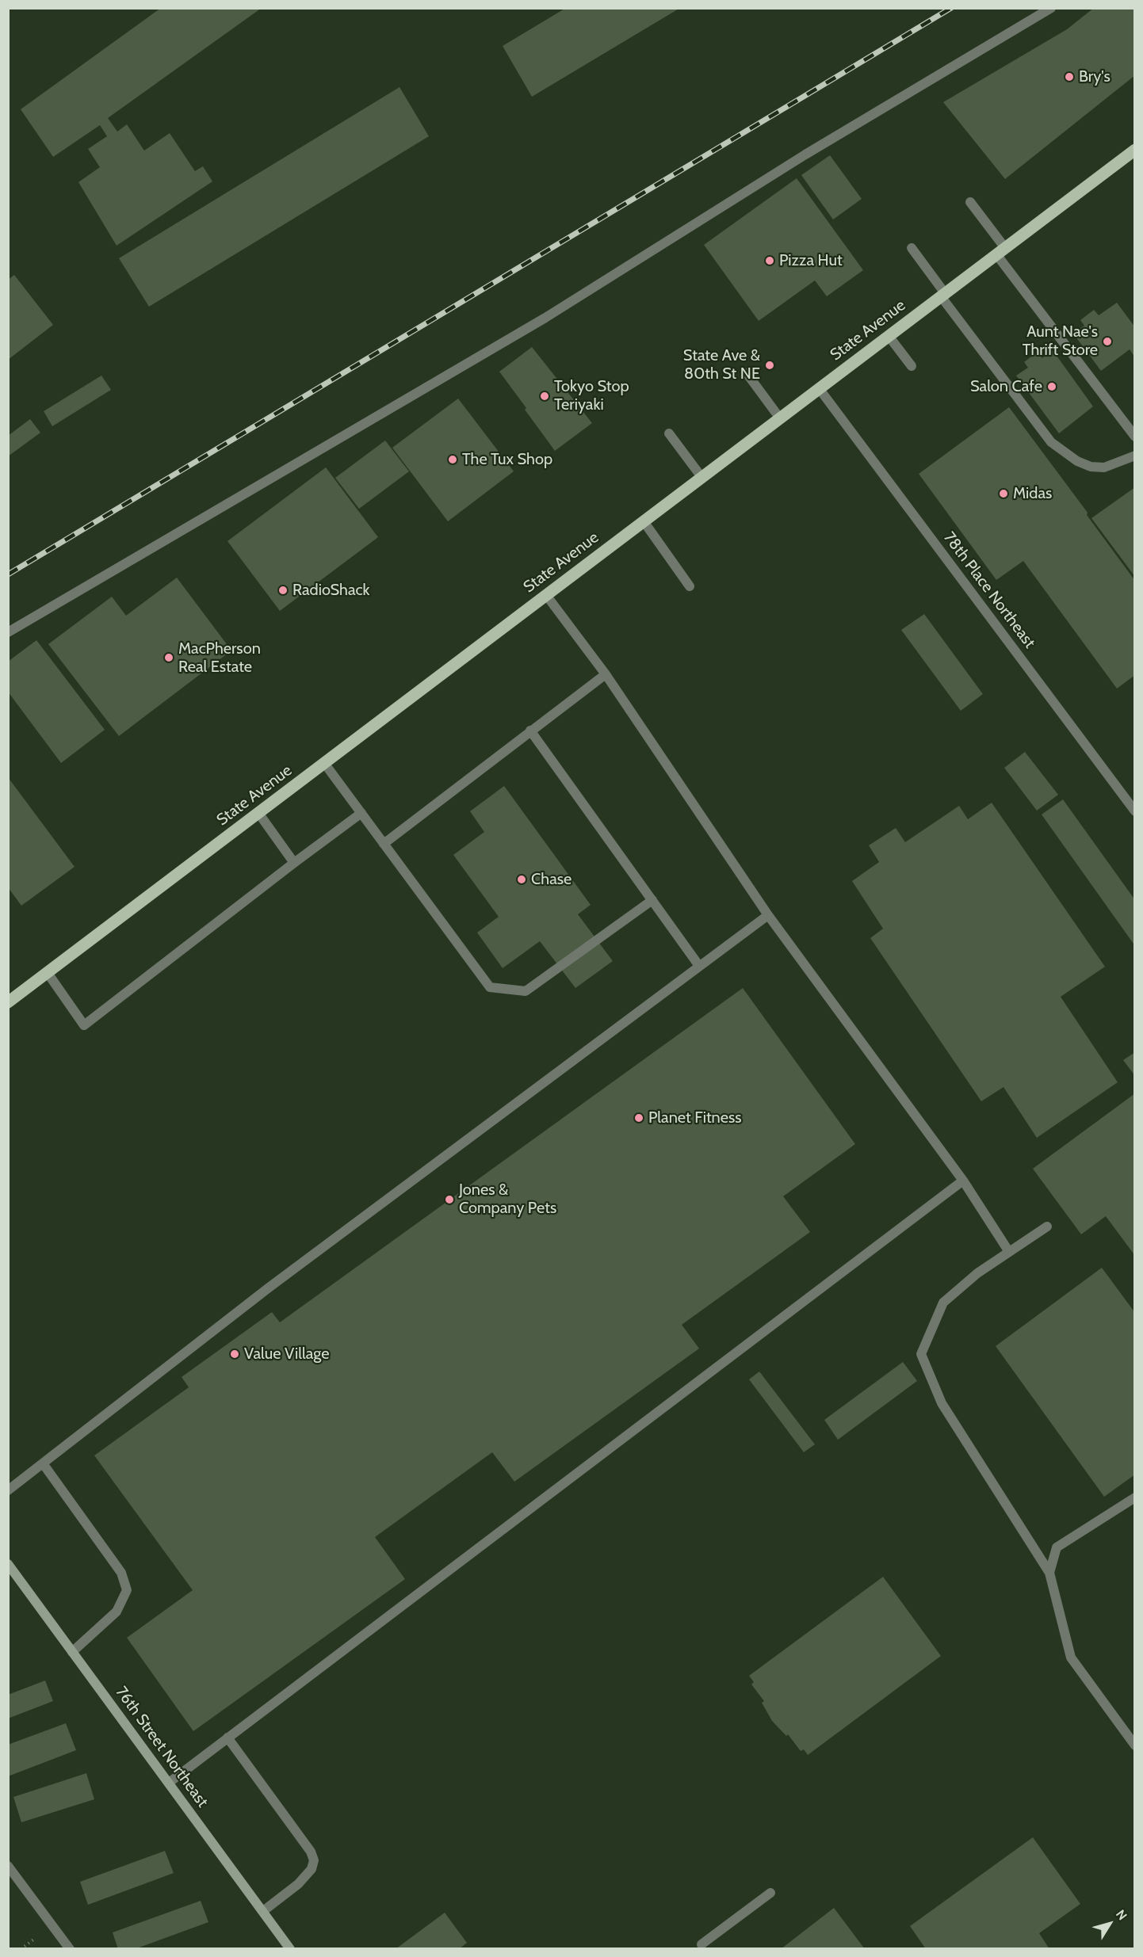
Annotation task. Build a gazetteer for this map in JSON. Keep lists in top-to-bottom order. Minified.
{"streets":{"main road":["State Avenue"],"street":["78th Place Northeast","76th Street Northeast"]},"crossings":[["State Avenue","78th Place Northeast"]],"places":["Bry's","Pizza Hut","Aunt Nae's Thrift Store","State Ave & 80th St NE","Salon Cafe","Tokyo Stop Teriyaki","The Tux Shop","Midas","RadioShack","MacPherson Real Estate","Chase","Planet Fitness","Jones & Company Pets","Value Village"],"north":"top right"}
